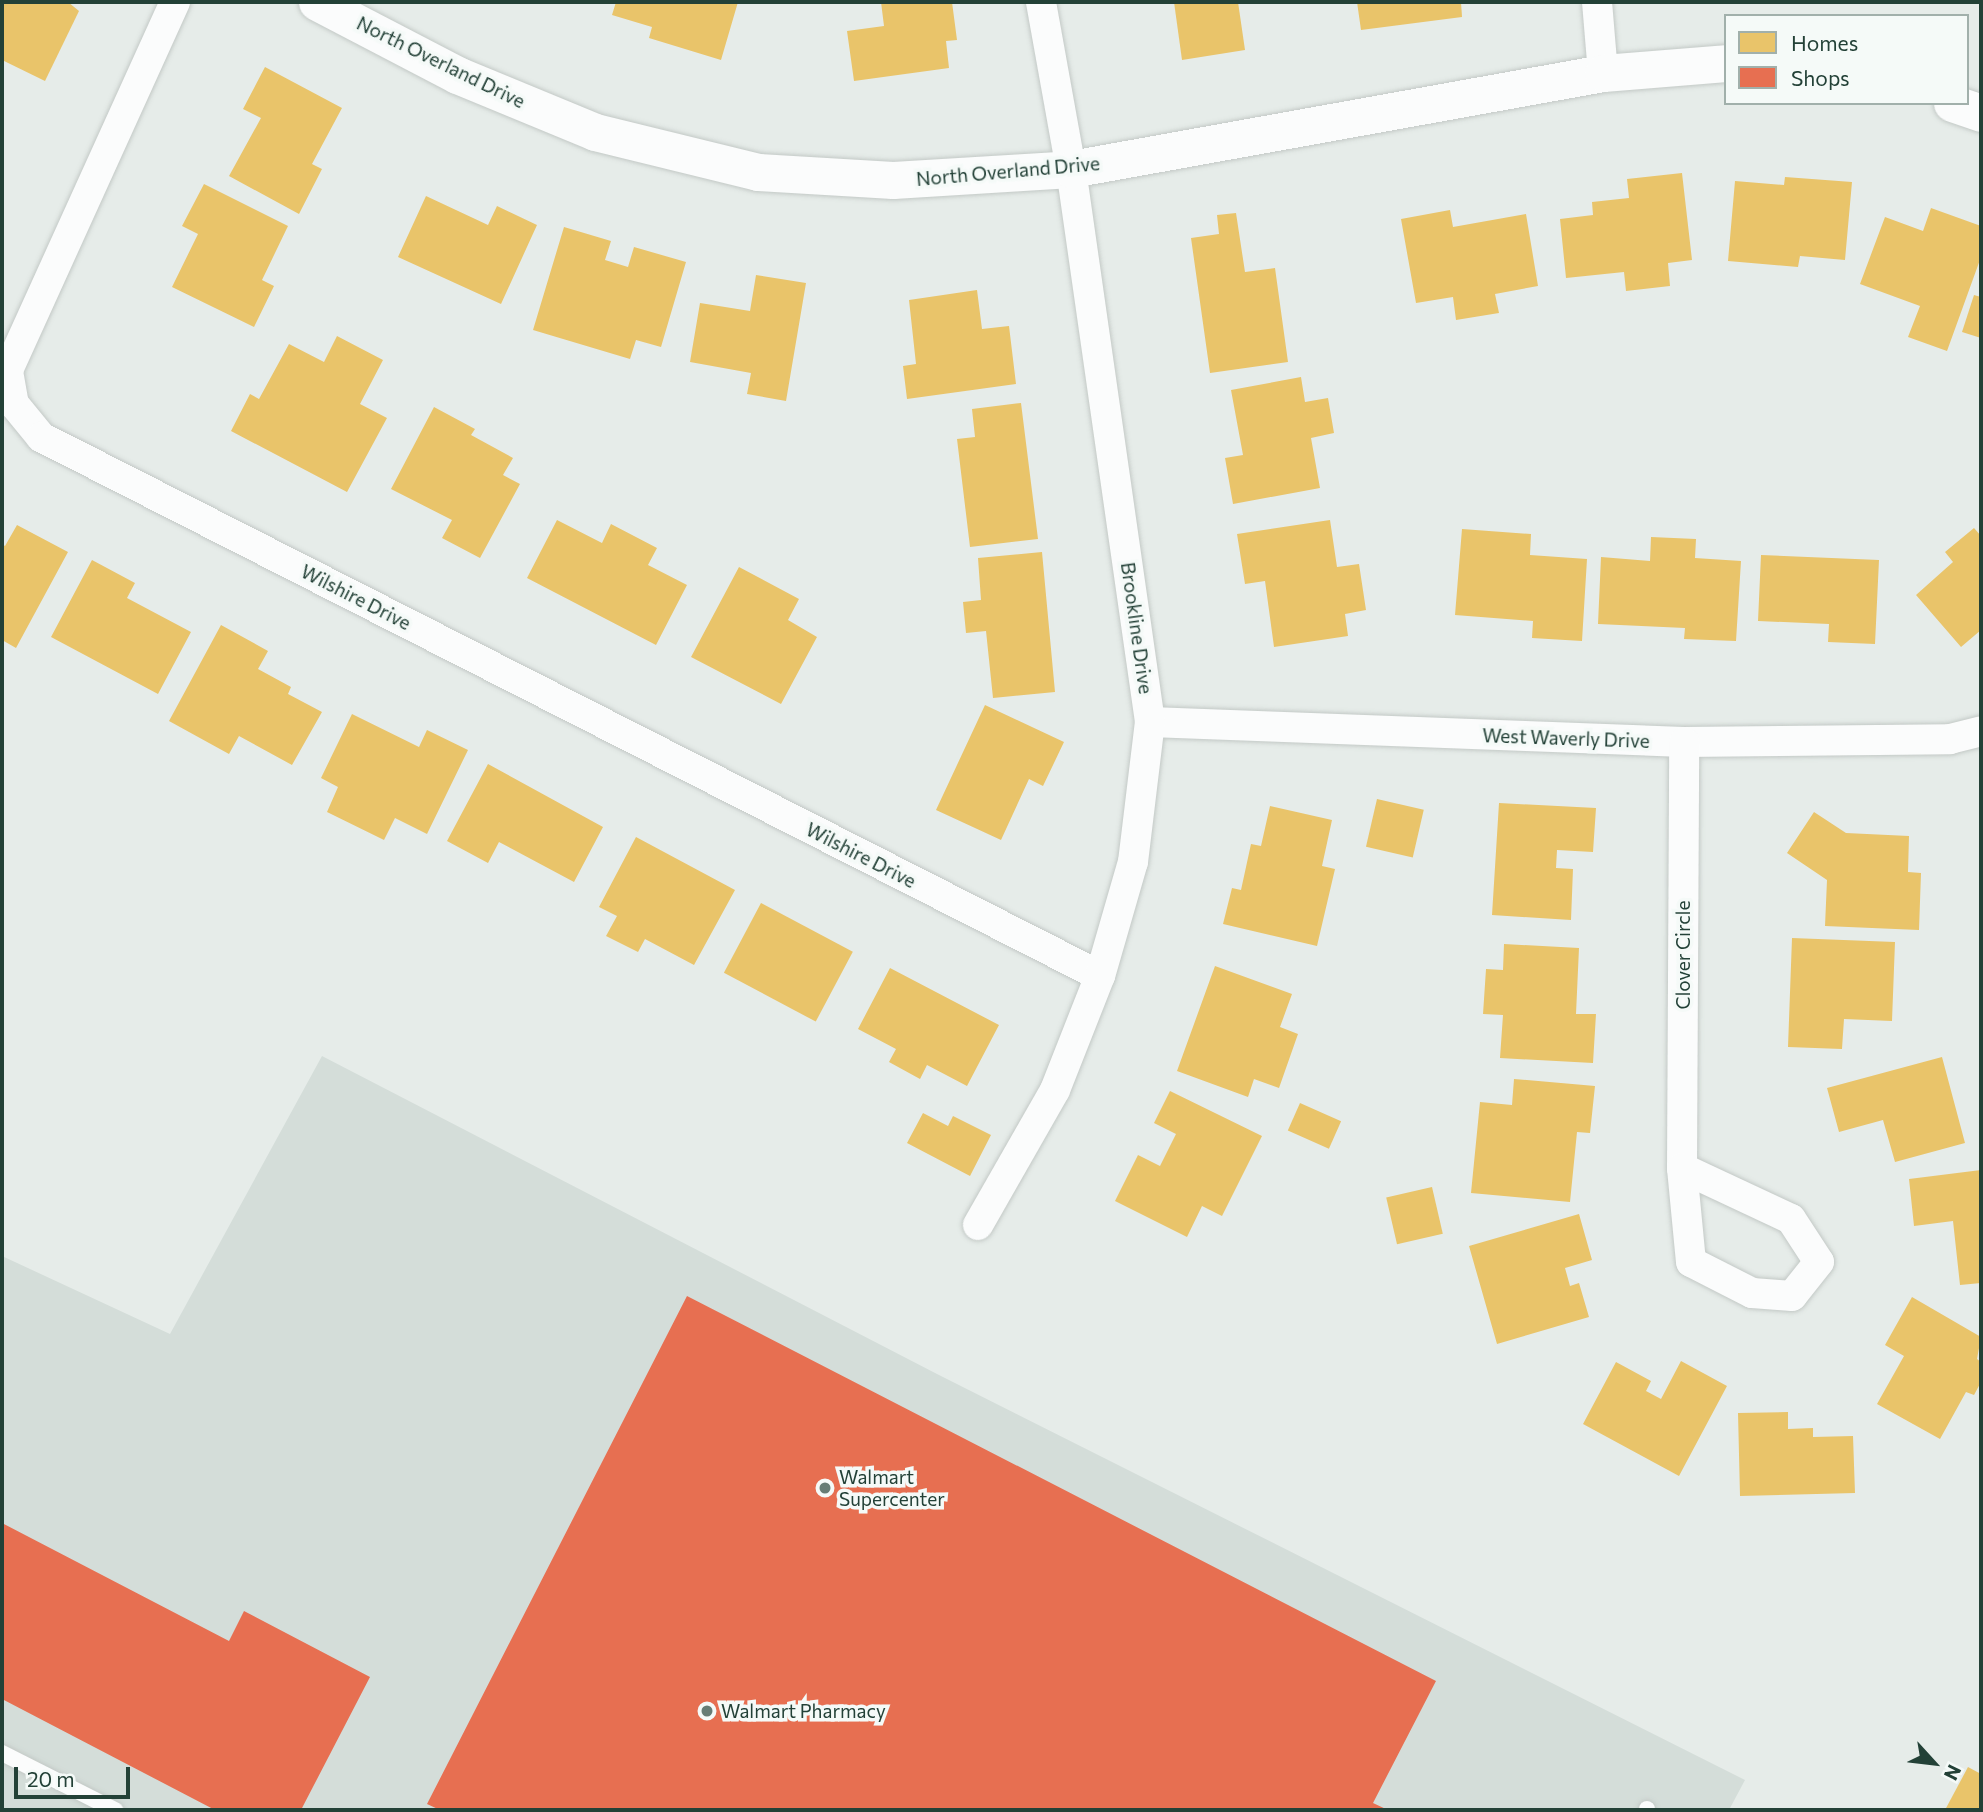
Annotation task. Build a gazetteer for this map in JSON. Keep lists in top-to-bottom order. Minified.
{"streets":{"street":["North Overland Drive","Wilshire Drive","Brookline Drive","West Waverly Drive","Clover Circle"]},"crossings":[["North Overland Drive","Brookline Drive"],["Wilshire Drive","Brookline Drive"],["Brookline Drive","West Waverly Drive"],["West Waverly Drive","Clover Circle"]],"places":["Walmart Supercenter","Walmart Pharmacy"],"legend":["Homes","Shops"],"scale_bar":"20 m","north":"bottom right"}
